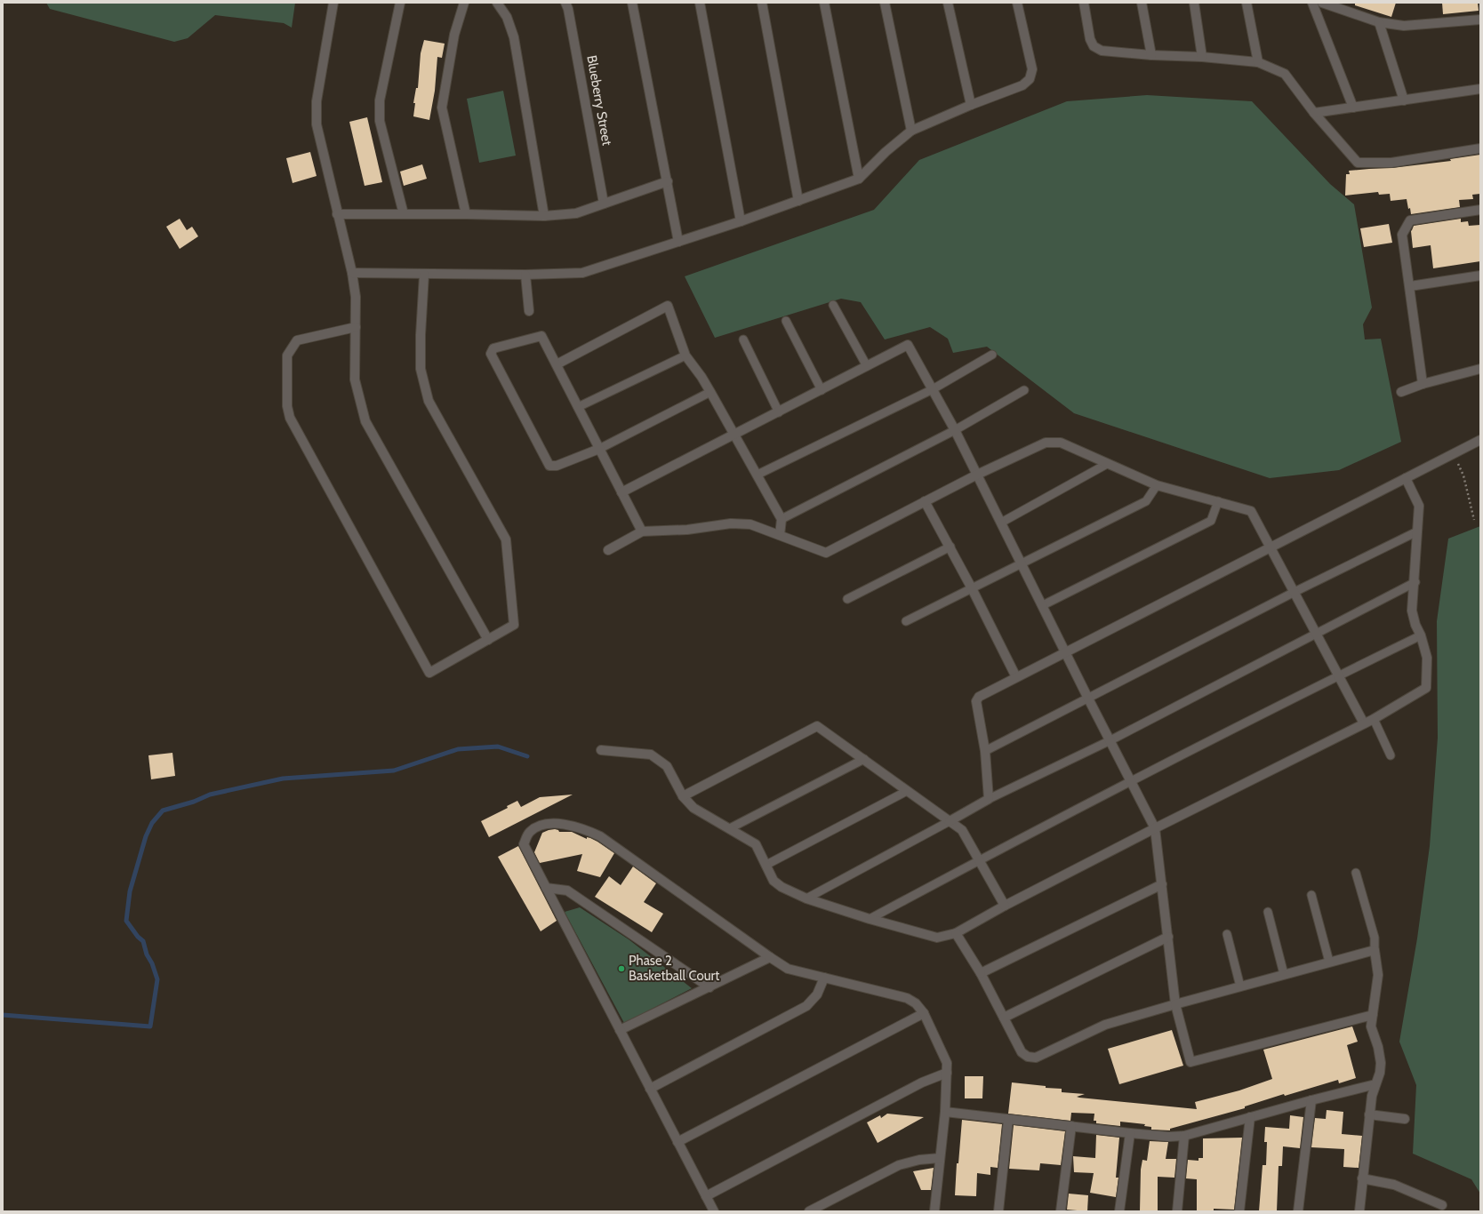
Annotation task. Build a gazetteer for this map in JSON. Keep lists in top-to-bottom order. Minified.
{"streets":{"street":["Blueberry Street"]},"places":["Phase 2 Basketball Court"]}
